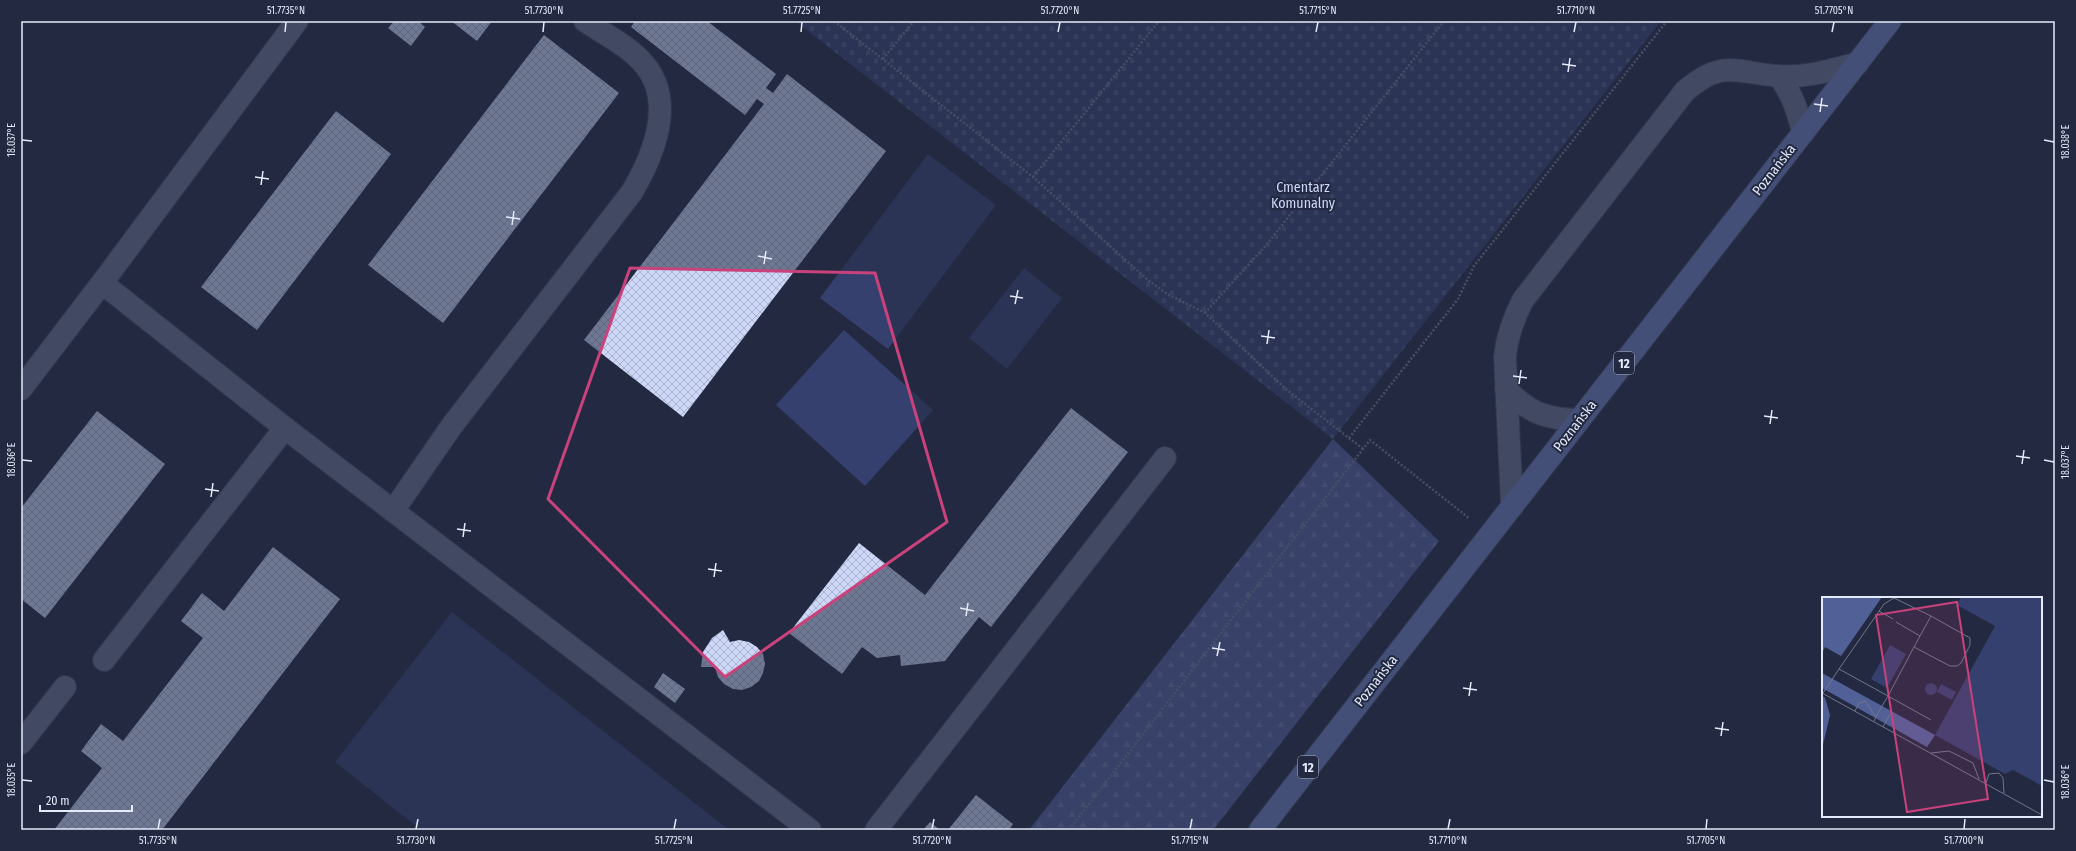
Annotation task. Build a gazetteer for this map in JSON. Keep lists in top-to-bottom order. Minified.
{"streets":{"main road":["Poznańska","12"]},"parks":["Cmentarz Komunalny"],"scale_bar":"20 m","coordinates":["51.7735°N","51.7730°N","51.7725°N","51.7720°N","51.7715°N","51.7710°N","51.7705°N","18.037°E","18.038°E","18.036°E","18.035°E","51.7700°N"]}
